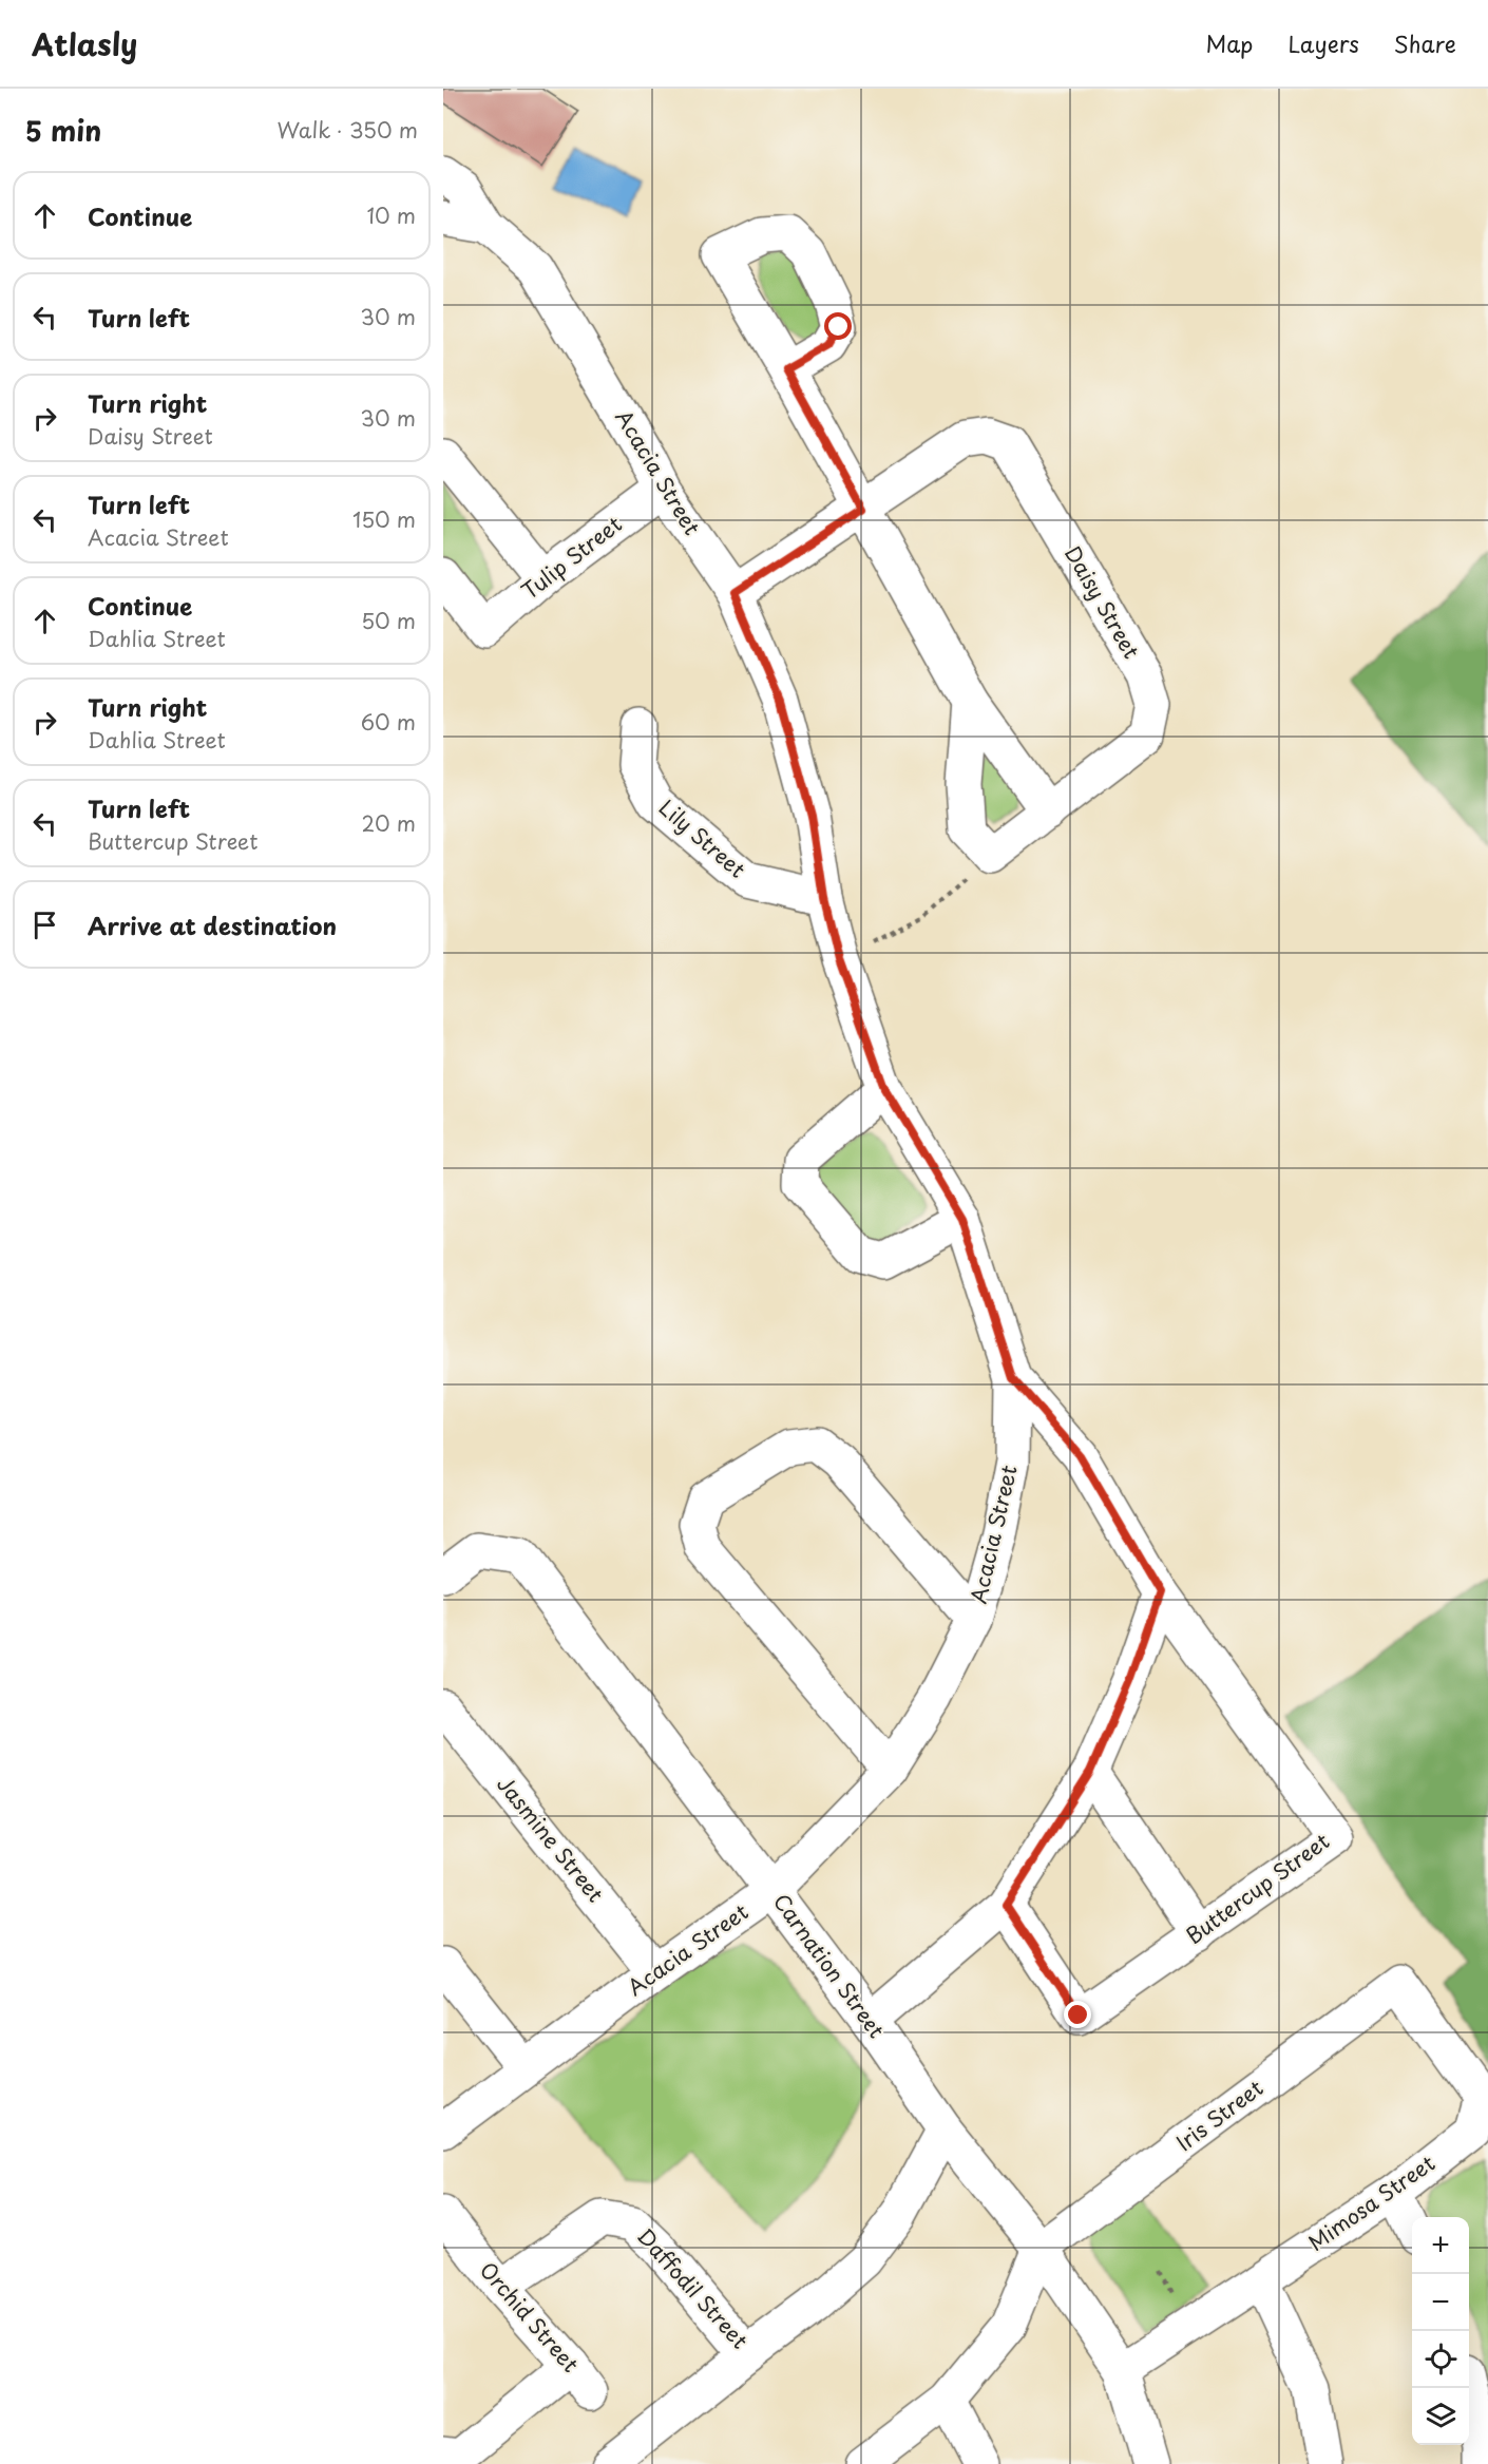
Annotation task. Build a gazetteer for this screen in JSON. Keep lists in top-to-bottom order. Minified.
{"streets":{"street":["Acacia Street","Tulip Street","Daisy Street","Lily Street","Jasmine Street","Buttercup Street","Carnation Street","Iris Street","Mimosa Street","Daffodil Street","Orchid Street"]},"crossings":[["Acacia Street","Tulip Street"],["Acacia Street","Daisy Street"],["Acacia Street","Lily Street"],["Acacia Street","Jasmine Street"],["Acacia Street","Carnation Street"],["Carnation Street","Iris Street"],["Carnation Street","Mimosa Street"],["Carnation Street","Daffodil Street"],["Iris Street","Mimosa Street"],["Daffodil Street","Orchid Street"]],"page":{"header":"Atlasly","nav":["Map","Layers","Share"],"heading":["5 min","Walk · 350 m"],"list":[["Continue","10 m"],["Turn left","30 m"],["Turn right","Daisy Street","30 m"],["Turn left","Acacia Street","150 m"],["Continue","Dahlia Street","50 m"],["Turn right","Dahlia Street","60 m"],["Turn left","Buttercup Street","20 m"],"Arrive at destination"],"map_buttons":["+","−"]}}
